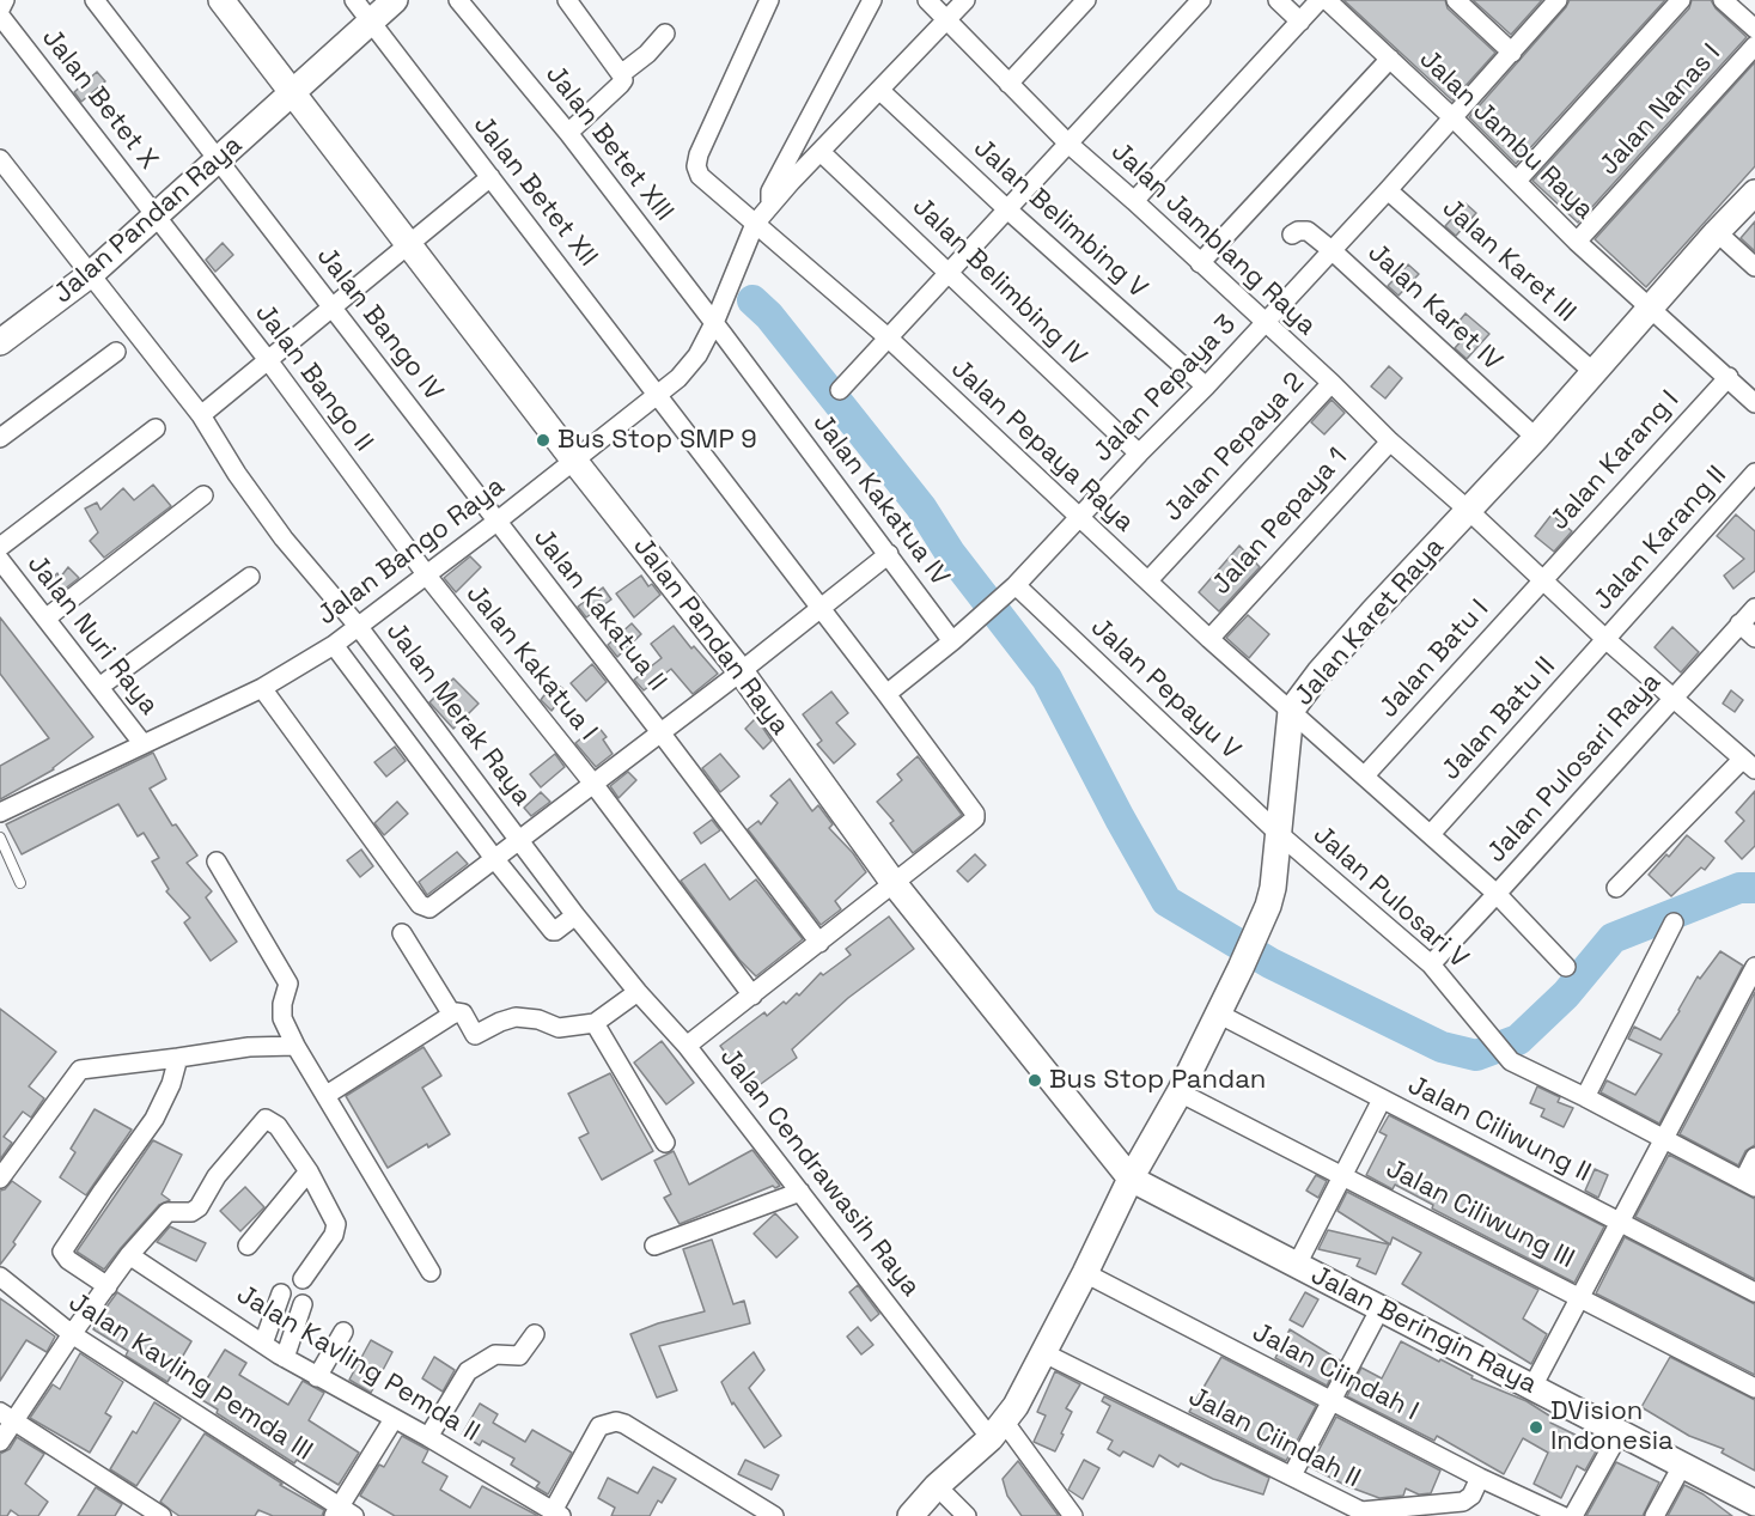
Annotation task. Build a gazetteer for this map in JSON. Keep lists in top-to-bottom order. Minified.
{"streets":{"street":["Jalan Betet X","Jalan Nanas I","Jalan Jambu Raya","Jalan Betet XIII","Jalan Betet XII","Jalan Belimbing V","Jalan Pandan Raya","Jalan Jamblang Raya","Jalan Karet III","Jalan Belimbing IV","Jalan Karet IV","Jalan Bango IV","Jalan Bango II","Jalan Pepaya 3","Jalan Pepaya Raya","Jalan Pepaya 2","Jalan Karang I","Jalan Kakatua IV","Jalan Pepaya 1","Jalan Karang II","Jalan Bango Raya","Jalan Kakatua II","Jalan Karet Raya","Jalan Nuri Raya","Jalan Batu I","Jalan Kakatua I","Jalan Pepayu V","Jalan Merak Raya","Jalan Batu II","Jalan Pulosari Raya","Jalan Pulosari V","Jalan Ciliwung II","Jalan Cendrawasih Raya","Jalan Ciliwung III","Jalan Beringin Raya","Jalan Kavling Pemda II","Jalan Ciindah I","Jalan Kavling Pemda III","Jalan Ciindah II"]},"crossings":[["Jalan Betet X","Jalan Pandan Raya"],["Jalan Betet X","Jalan Bango II"],["Jalan Nanas I","Jalan Jambu Raya"],["Jalan Jambu Raya","Jalan Pepaya 3"],["Jalan Jambu Raya","Jalan Karang I"],["Jalan Jambu Raya","Jalan Karet Raya"],["Jalan Betet XIII","Jalan Kakatua IV"],["Jalan Betet XIII","Jalan Bango Raya"],["Jalan Betet XII","Jalan Pandan Raya"],["Jalan Betet XII","Jalan Bango Raya"],["Jalan Betet XII","Jalan Cendrawasih Raya"],["Jalan Belimbing V","Jalan Pepaya 3"],["Jalan Belimbing V","Jalan Bango Raya"],["Jalan Pandan Raya","Jalan Bango IV"],["Jalan Pandan Raya","Jalan Bango II"],["Jalan Pandan Raya","Jalan Bango Raya"],["Jalan Pandan Raya","Jalan Karet Raya"],["Jalan Pandan Raya","Jalan Merak Raya"],["Jalan Pandan Raya","Jalan Cendrawasih Raya"],["Jalan Pandan Raya","Jalan Beringin Raya"],["Jalan Jamblang Raya","Jalan Pepaya 3"],["Jalan Jamblang Raya","Jalan Pepaya 2"],["Jalan Jamblang Raya","Jalan Karang I"],["Jalan Jamblang Raya","Jalan Pepaya 1"],["Jalan Jamblang Raya","Jalan Karang II"],["Jalan Jamblang Raya","Jalan Bango Raya"],["Jalan Jamblang Raya","Jalan Karet Raya"],["Jalan Jamblang Raya","Jalan Batu I"],["Jalan Jamblang Raya","Jalan Batu II"],["Jalan Jamblang Raya","Jalan Pulosari Raya"],["Jalan Karet III","Jalan Pepaya 3"],["Jalan Karet III","Jalan Karet Raya"],["Jalan Belimbing IV","Jalan Pepaya 3"],["Jalan Belimbing IV","Jalan Bango Raya"],["Jalan Karet IV","Jalan Pepaya 3"],["Jalan Karet IV","Jalan Karet Raya"],["Jalan Bango IV","Jalan Bango Raya"],["Jalan Bango IV","Jalan Kakatua II"],["Jalan Bango II","Jalan Bango Raya"],["Jalan Bango II","Jalan Kakatua I"],["Jalan Pepaya 3","Jalan Pepaya Raya"],["Jalan Pepaya 3","Jalan Kakatua IV"],["Jalan Pepaya 3","Jalan Pepayu V"],["Jalan Pepaya Raya","Jalan Pepaya 2"],["Jalan Pepaya Raya","Jalan Pepaya 1"],["Jalan Pepaya Raya","Jalan Bango Raya"],["Jalan Pepaya Raya","Jalan Karet Raya"],["Jalan Pepaya Raya","Jalan Batu I"],["Jalan Pepaya Raya","Jalan Batu II"],["Jalan Pepaya Raya","Jalan Pulosari Raya"],["Jalan Karang I","Jalan Batu I"],["Jalan Kakatua IV","Jalan Bango Raya"],["Jalan Karang II","Jalan Batu II"],["Jalan Bango Raya","Jalan Kakatua II"],["Jalan Bango Raya","Jalan Nuri Raya"],["Jalan Bango Raya","Jalan Kakatua I"],["Jalan Bango Raya","Jalan Merak Raya"],["Jalan Kakatua II","Jalan Cendrawasih Raya"],["Jalan Karet Raya","Jalan Pepayu V"],["Jalan Karet Raya","Jalan Pulosari V"],["Jalan Karet Raya","Jalan Ciliwung II"],["Jalan Karet Raya","Jalan Cendrawasih Raya"],["Jalan Karet Raya","Jalan Ciliwung III"],["Jalan Karet Raya","Jalan Beringin Raya"],["Jalan Karet Raya","Jalan Ciindah I"],["Jalan Karet Raya","Jalan Ciindah II"],["Jalan Kakatua I","Jalan Cendrawasih Raya"],["Jalan Pepayu V","Jalan Pulosari V"],["Jalan Merak Raya","Jalan Cendrawasih Raya"],["Jalan Pulosari Raya","Jalan Pulosari V"],["Jalan Ciindah I","Jalan Ciindah II"]],"places":["Bus Stop SMP 9","Bus Stop Pandan","DVision Indonesia"]}
